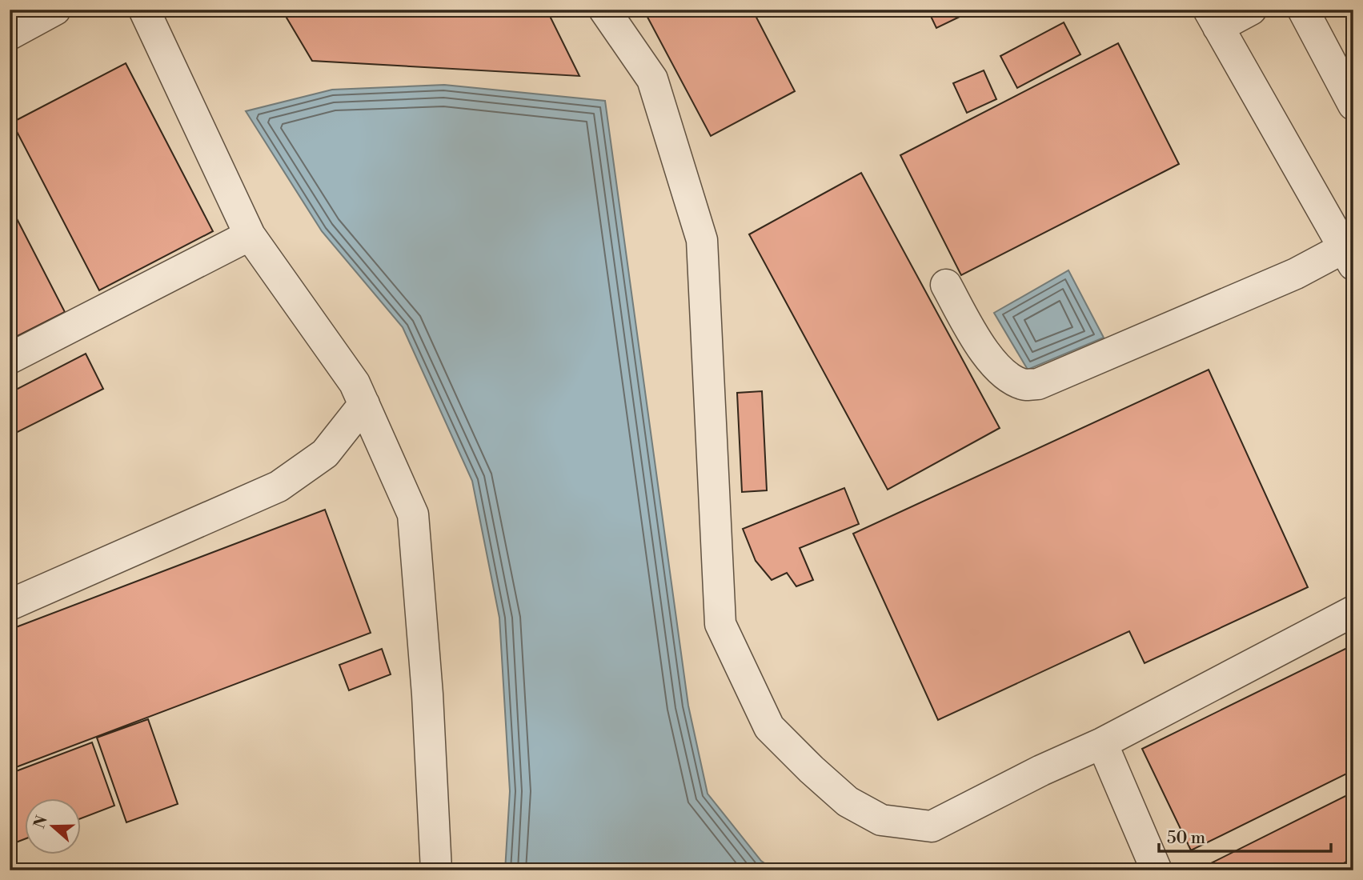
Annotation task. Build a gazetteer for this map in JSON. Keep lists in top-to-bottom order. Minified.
{"scale_bar":"50 m","north":"left"}
